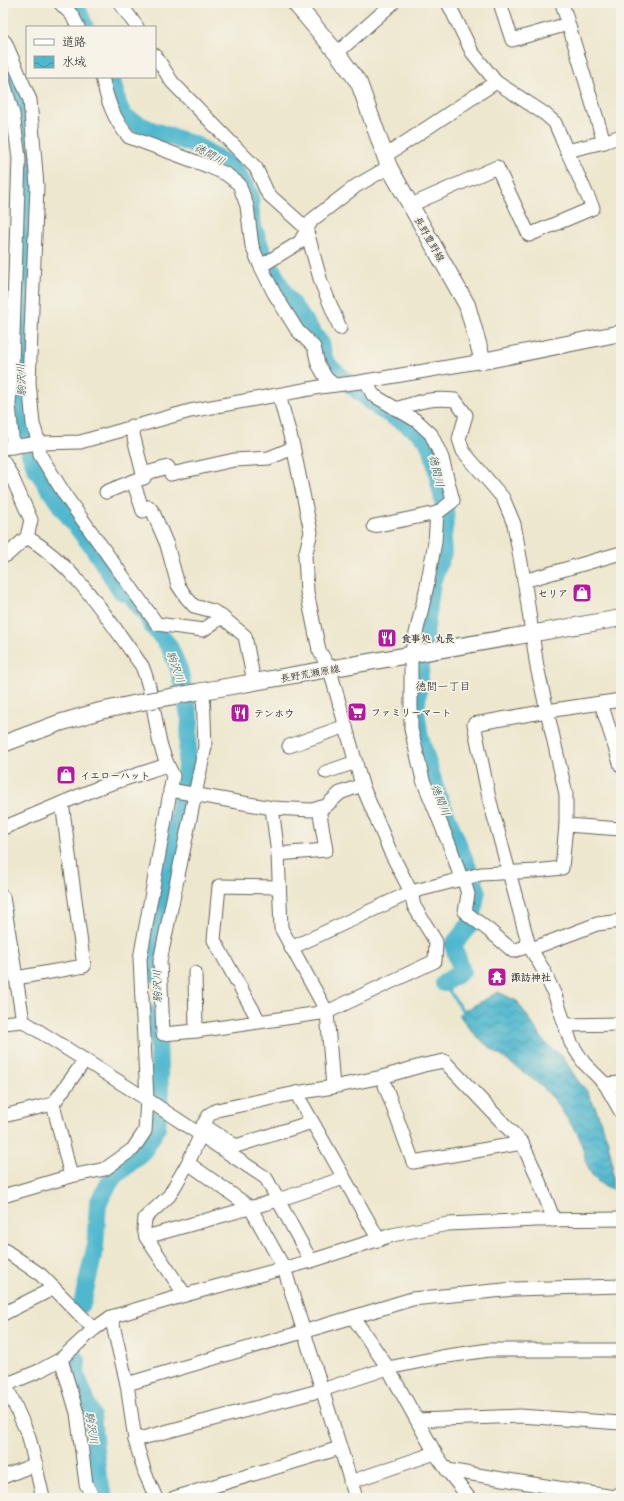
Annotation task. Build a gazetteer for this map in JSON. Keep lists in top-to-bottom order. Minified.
{"streets":{"main road":["長野豊野線","長野荒瀬原線"]},"districts":["徳間一丁目"],"water":["徳間川","駒沢川"],"places":{"shop":["セリア","イエローハット"],"restaurant":["食事処 丸長","テンホウ"],"supermarket":["ファミリーマート"],"temple":["諏訪神社"]},"legend":["道路","水域"]}
